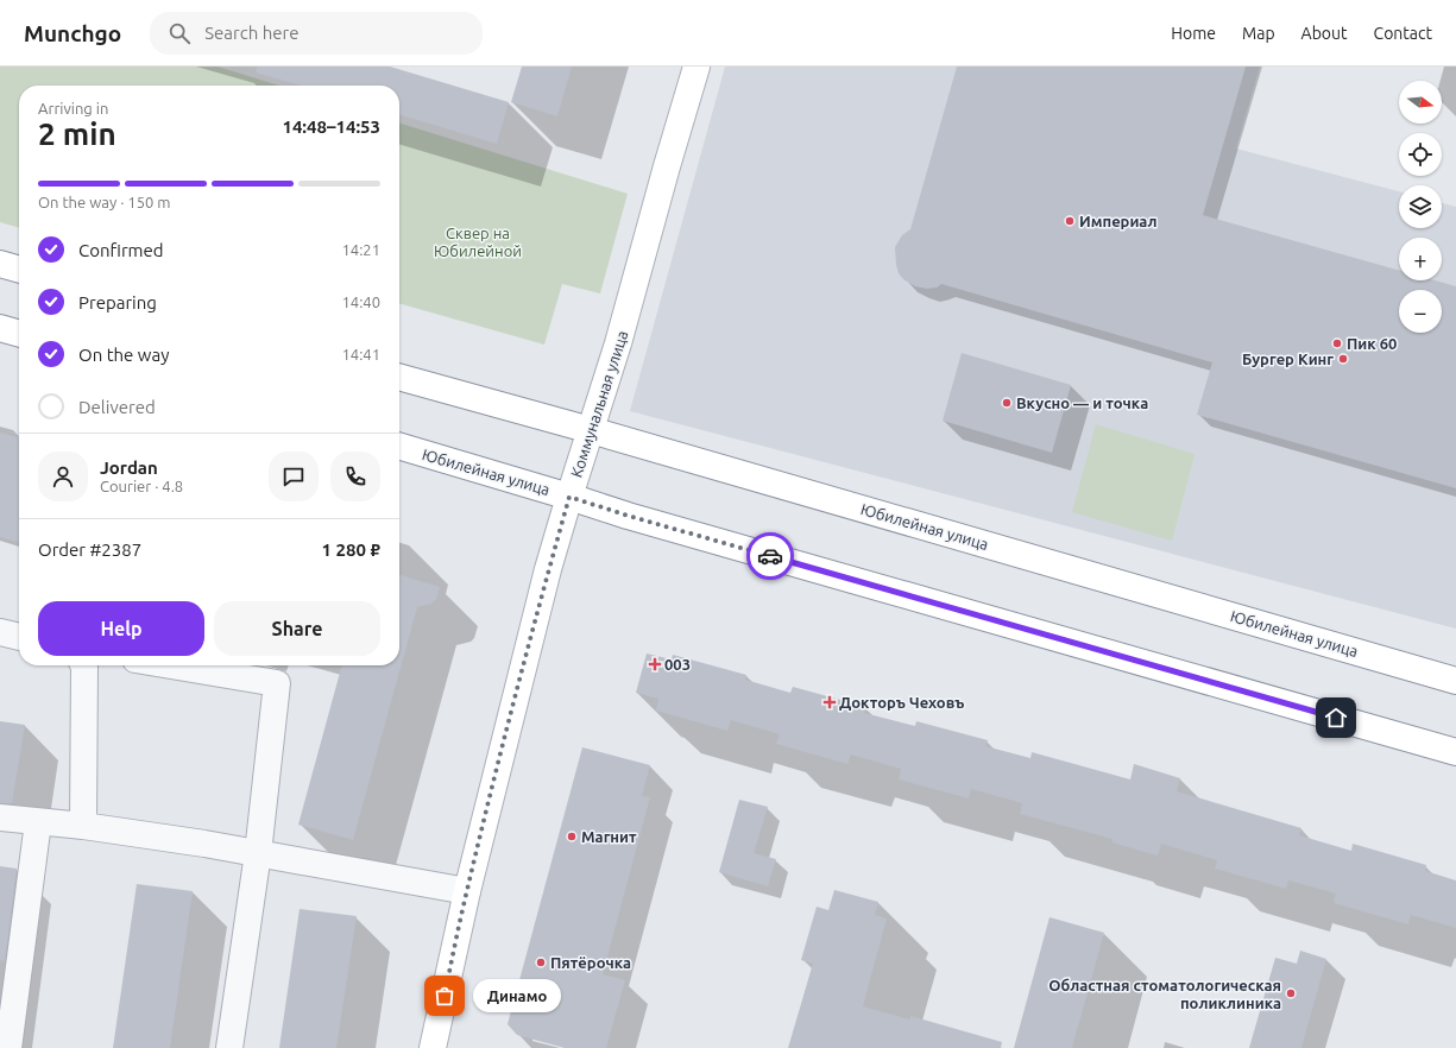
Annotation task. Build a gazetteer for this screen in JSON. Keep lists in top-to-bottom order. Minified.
{"streets":{"main road":["Коммунальная улица","Юбилейная улица"]},"crossings":[["Коммунальная улица","Юбилейная улица"]],"parks":["Сквер на Юбилейной"],"places":{"other":["Империал","Пик 60","Бургер Кинг","Вкусно — и точка","Магнит","Пятёрочка","Областная стоматологическая поликлиника","Динамо"],"health":["003","Докторъ Чеховъ"]},"north":"right","page":{"header":"Munchgo","search":"Search here","nav":["Home","Map","About","Contact"],"map_buttons":["+","−"],"heading":["2 min","Arriving in","14:48–14:53"],"panel":["Jordan","Courier · 4.8","Order #2387","1 280 ₽"],"bar":"On the way · 150 m","list":[["Confirmed","14:21"],["Preparing","14:40"],["On the way","14:41"],"Delivered"],"buttons":["Help","Share"],"bubble":"Динамо"}}
